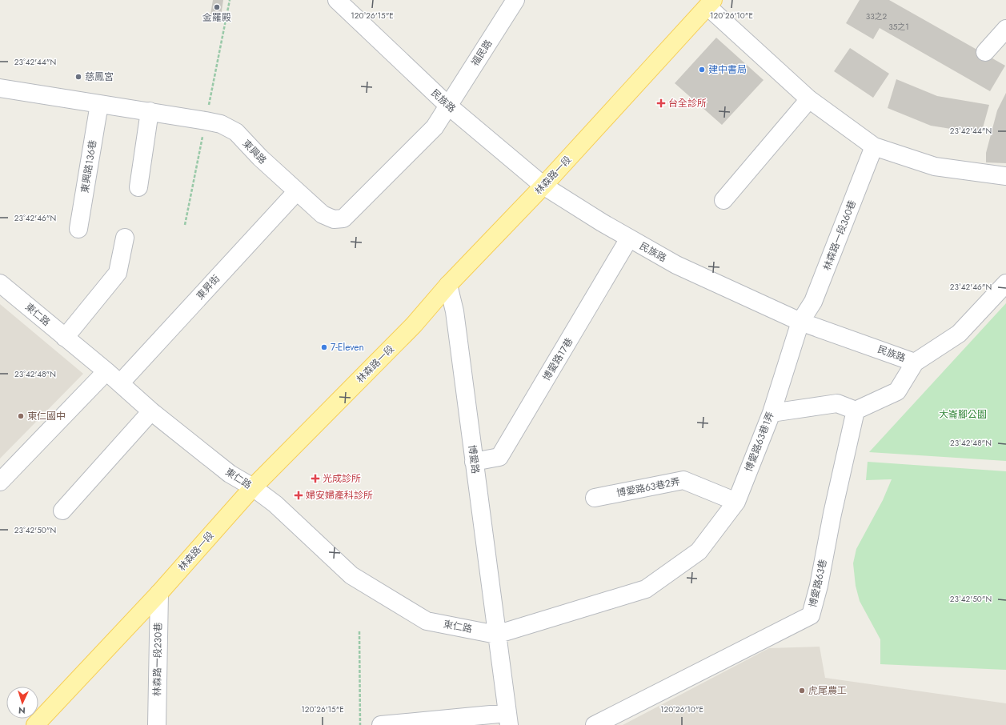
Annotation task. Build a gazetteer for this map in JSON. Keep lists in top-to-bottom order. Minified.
{"streets":{"main road":["林森路一段"],"street":["福民路","民族路","東興路","東興路136巷","林森路一段360巷","東昇街","東仁路","博愛路17巷","博愛路63巷1弄","博愛路","博愛路63巷2弄","博愛路63巷","林森路一段230巷"]},"crossings":[["福民路","民族路"],["福民路","東興路"],["民族路","東興路"],["民族路","林森路一段"],["民族路","林森路一段360巷"],["民族路","博愛路17巷"],["民族路","博愛路63巷1弄"],["東興路","東興路136巷"],["東興路","東昇街"],["林森路一段","東仁路"],["林森路一段","博愛路"],["林森路一段","林森路一段230巷"],["林森路一段360巷","博愛路63巷1弄"],["東昇街","東仁路"],["東仁路","博愛路63巷1弄"],["東仁路","博愛路"],["博愛路17巷","博愛路"],["博愛路63巷1弄","博愛路"],["博愛路63巷1弄","博愛路63巷2弄"]],"parks":["大崙腳公園"],"places":{"other":["金羅殿","建中書局","慈鳳宮","7-Eleven","東仁國中","虎尾農工"],"health":["台全診所","光成診所","婦安婦產科診所"]},"house_numbers":["33之2","35之1"],"north":"bottom","coordinates":["120°26'15\"E","120°26'10\"E","23°42'44\"N","23°42'46\"N","23°42'48\"N","23°42'50\"N"]}
